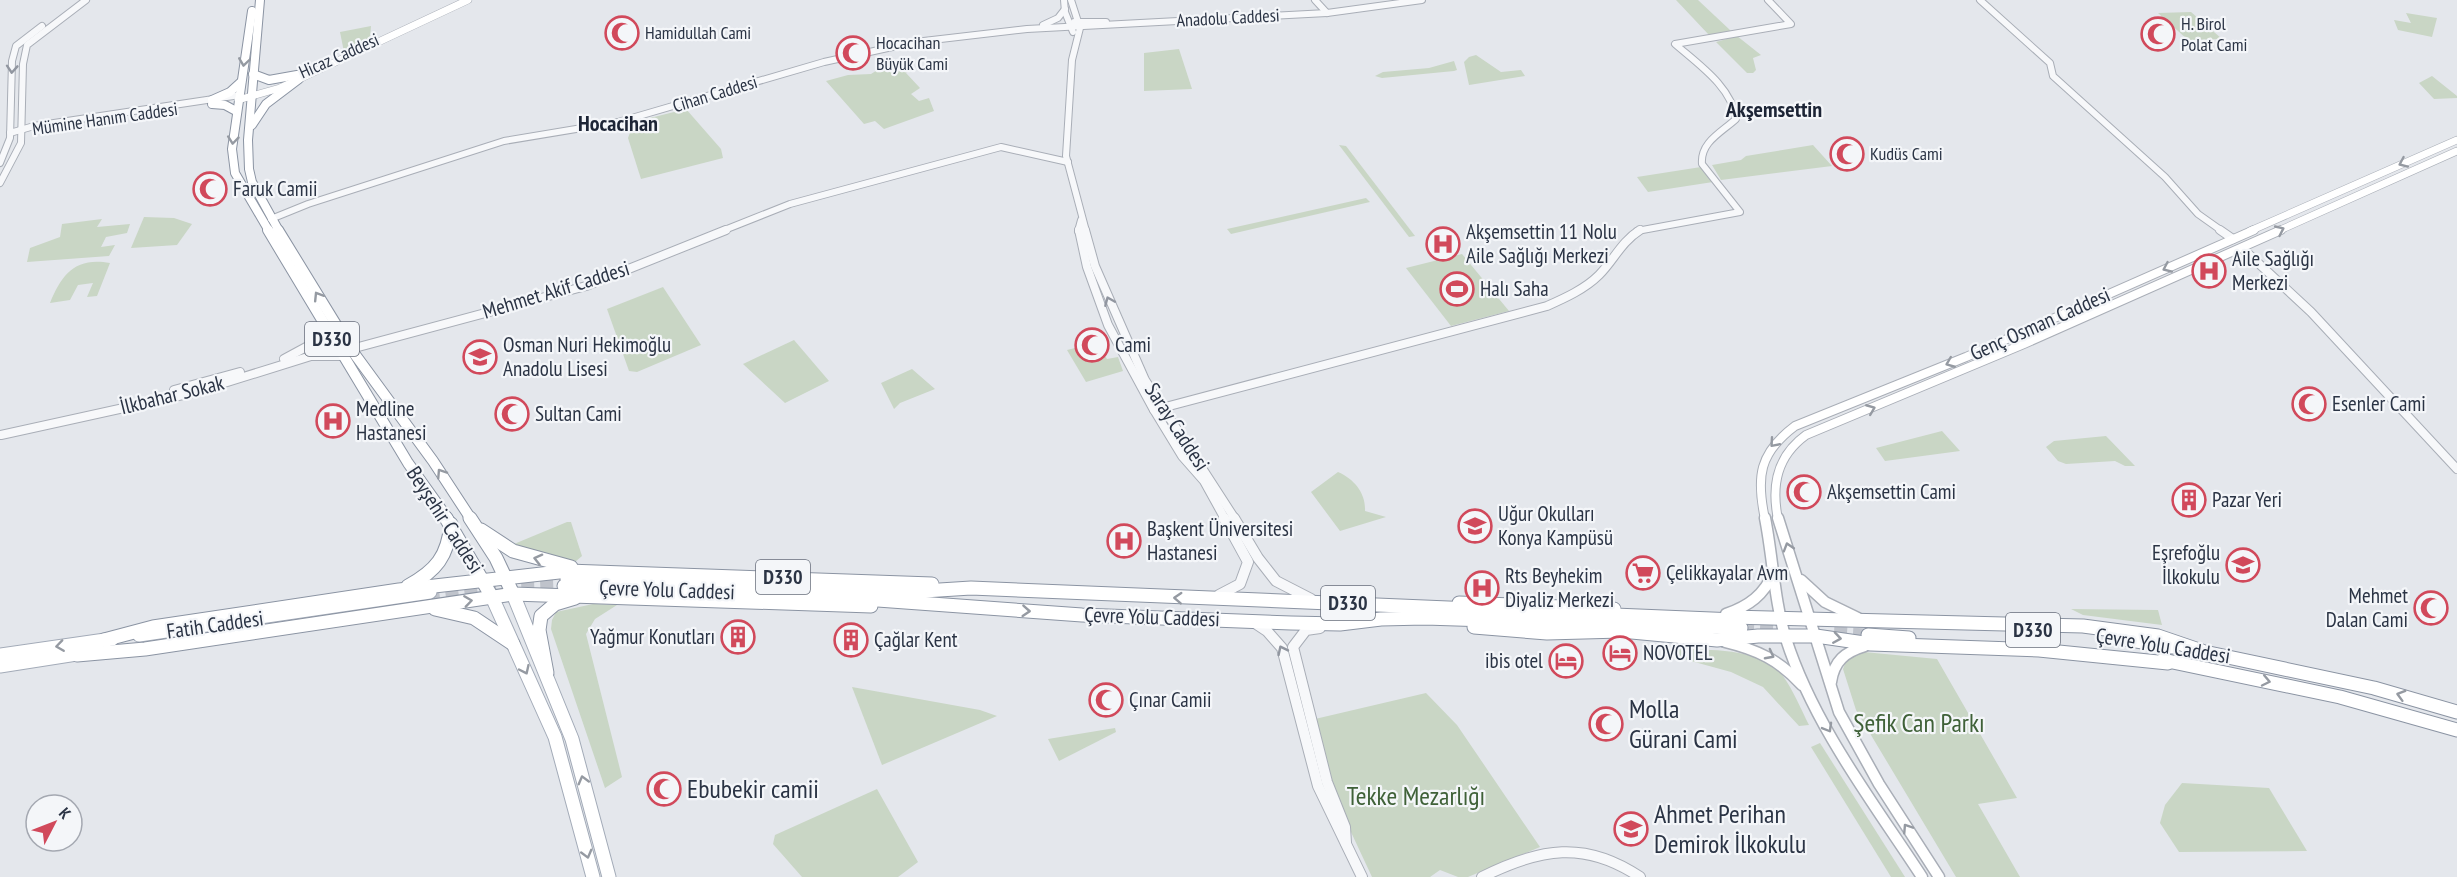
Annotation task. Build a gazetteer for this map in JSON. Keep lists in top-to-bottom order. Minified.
{"streets":{"main road":["Hicaz Caddesi","Genç Osman Caddesi","D330","Beyşehir Caddesi","Çevre Yolu Caddesi","Fatih Caddesi"],"street":["Anadolu Caddesi","Cihan Caddesi","Mümine Hanım Caddesi","Mehmet Akif Caddesi","İlkbahar Sokak","Saray Caddesi"]},"crossings":[["Anadolu Caddesi","Cihan Caddesi"],["Anadolu Caddesi","Saray Caddesi"],["Hicaz Caddesi","Mümine Hanım Caddesi"],["Hicaz Caddesi","D330"],["Hicaz Caddesi","Beyşehir Caddesi"],["Cihan Caddesi","Saray Caddesi"],["Cihan Caddesi","Beyşehir Caddesi"],["Mümine Hanım Caddesi","Beyşehir Caddesi"],["Mehmet Akif Caddesi","Saray Caddesi"],["Mehmet Akif Caddesi","Beyşehir Caddesi"],["D330","Beyşehir Caddesi"],["D330","Çevre Yolu Caddesi"],["İlkbahar Sokak","Beyşehir Caddesi"],["Saray Caddesi","Çevre Yolu Caddesi"]],"districts":["Akşemsettin","Hocacihan"],"parks":["Şefik Can Parkı","Tekke Mezarlığı"],"places":{"mosque":["Hamidullah Cami","H. Birol Polat Cami","Hocacihan Büyük Cami","Kudüs Cami","Faruk Camii","Cami","Esenler Cami","Sultan Cami","Akşemsettin Cami","Mehmet Dalan Cami","Çınar Camii","Molla Gürani Cami","Ebubekir camii"],"hospital":["Akşemsettin 11 Nolu Aile Sağlığı Merkezi","Aile Sağlığı Merkezi","Medline Hastanesi","Başkent Üniversitesi Hastanesi","Rts Beyhekim Diyaliz Merkezi"],"sports":["Halı Saha"],"school or university":["Osman Nuri Hekimoğlu Anadolu Lisesi","Uğur Okulları Konya Kampüsü","Eşrefoğlu İlkokulu","Ahmet Perihan Demirok İlkokulu"],"building":["Pazar Yeri","Yağmur Konutları","Çağlar Kent"],"supermarket":["Çelikkayalar Avm"],"hotel":["NOVOTEL","ibis otel"]},"north":"top right"}
